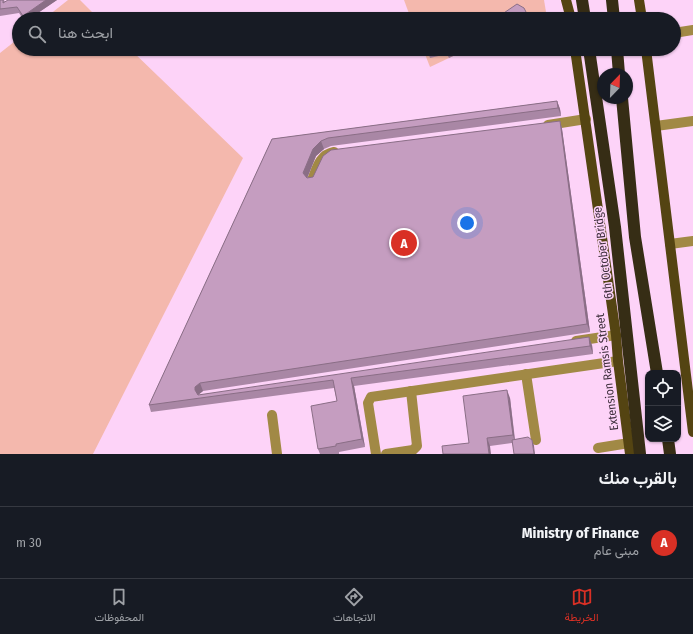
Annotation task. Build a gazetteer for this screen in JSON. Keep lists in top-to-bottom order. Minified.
{"streets":{"highway":["6th October Bridge"],"main road":["Extension Ramsis Street"]},"north":"top right","page":{"search":"ابحث هنا","pins":"A","heading":"بالقرب منك","list":[{"mark":"A","name":"Ministry of Finance","note":"مبنى عام","value":"30 m"}],"nav":["الخريطة","الاتجاهات","المحفوظات"]}}
